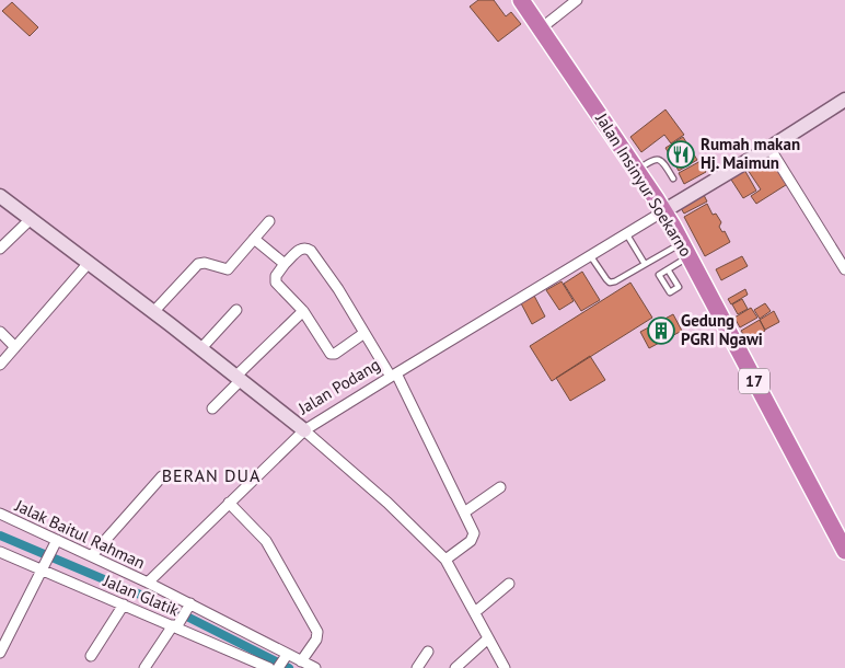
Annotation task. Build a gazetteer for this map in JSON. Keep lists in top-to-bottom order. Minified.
{"streets":{"highway":["Jalan Insinyur Soekarno","17"],"street":["Jalan Podang","Jalak Baitul Rahman","Jalan Glatik"]},"crossings":[["Jalan Insinyur Soekarno","Jalan Podang"],["Jalak Baitul Rahman","Jalan Glatik"]],"districts":["BERAN DUA"],"places":{"restaurant":["Rumah makan Hj. Maimun"],"building":["Gedung PGRI Ngawi"]}}
